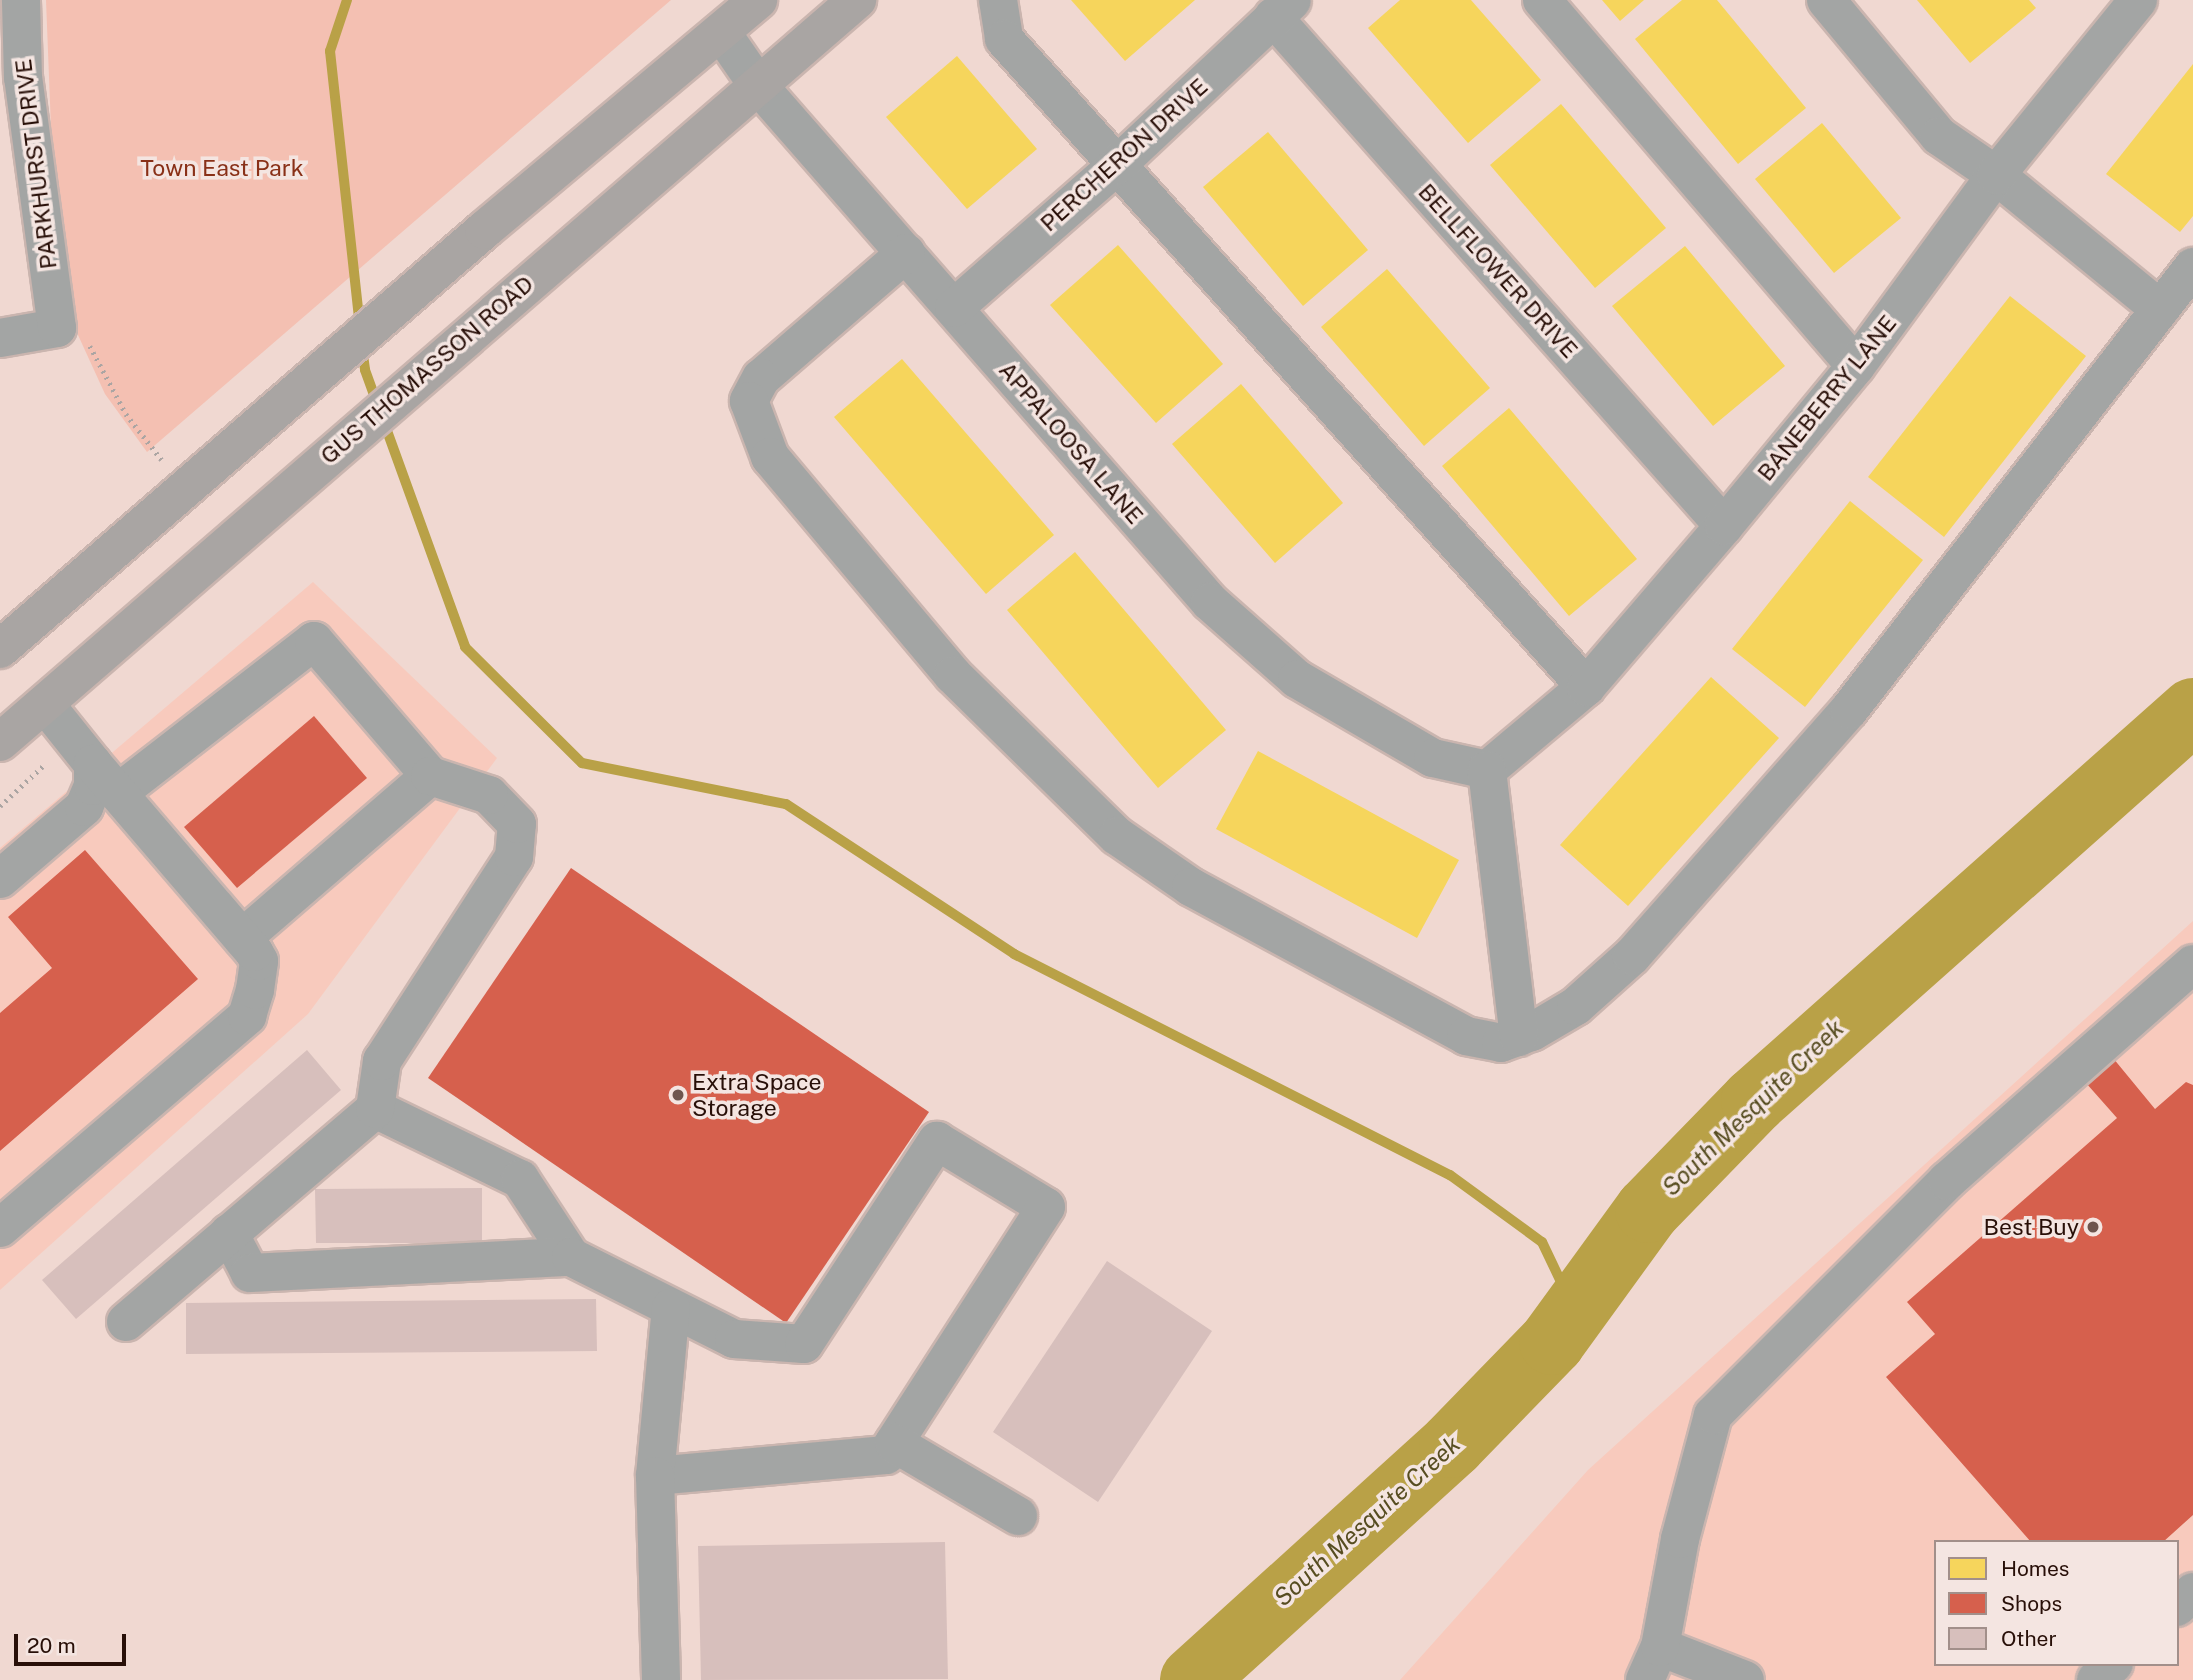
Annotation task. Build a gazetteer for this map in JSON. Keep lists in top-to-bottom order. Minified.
{"streets":{"main road":["GUS THOMASSON ROAD"],"street":["PERCHERON DRIVE","PARKHURST DRIVE","BELLFLOWER DRIVE","BANEBERRY LANE","APPALOOSA LANE"]},"crossings":[["PERCHERON DRIVE","BELLFLOWER DRIVE"],["PERCHERON DRIVE","APPALOOSA LANE"],["BELLFLOWER DRIVE","BANEBERRY LANE"],["GUS THOMASSON ROAD","APPALOOSA LANE"],["BANEBERRY LANE","APPALOOSA LANE"]],"water":["South Mesquite Creek"],"parks":["Town East Park"],"places":["Extra Space Storage","Best Buy"],"legend":["Homes","Shops","Other"],"scale_bar":"20 m"}
